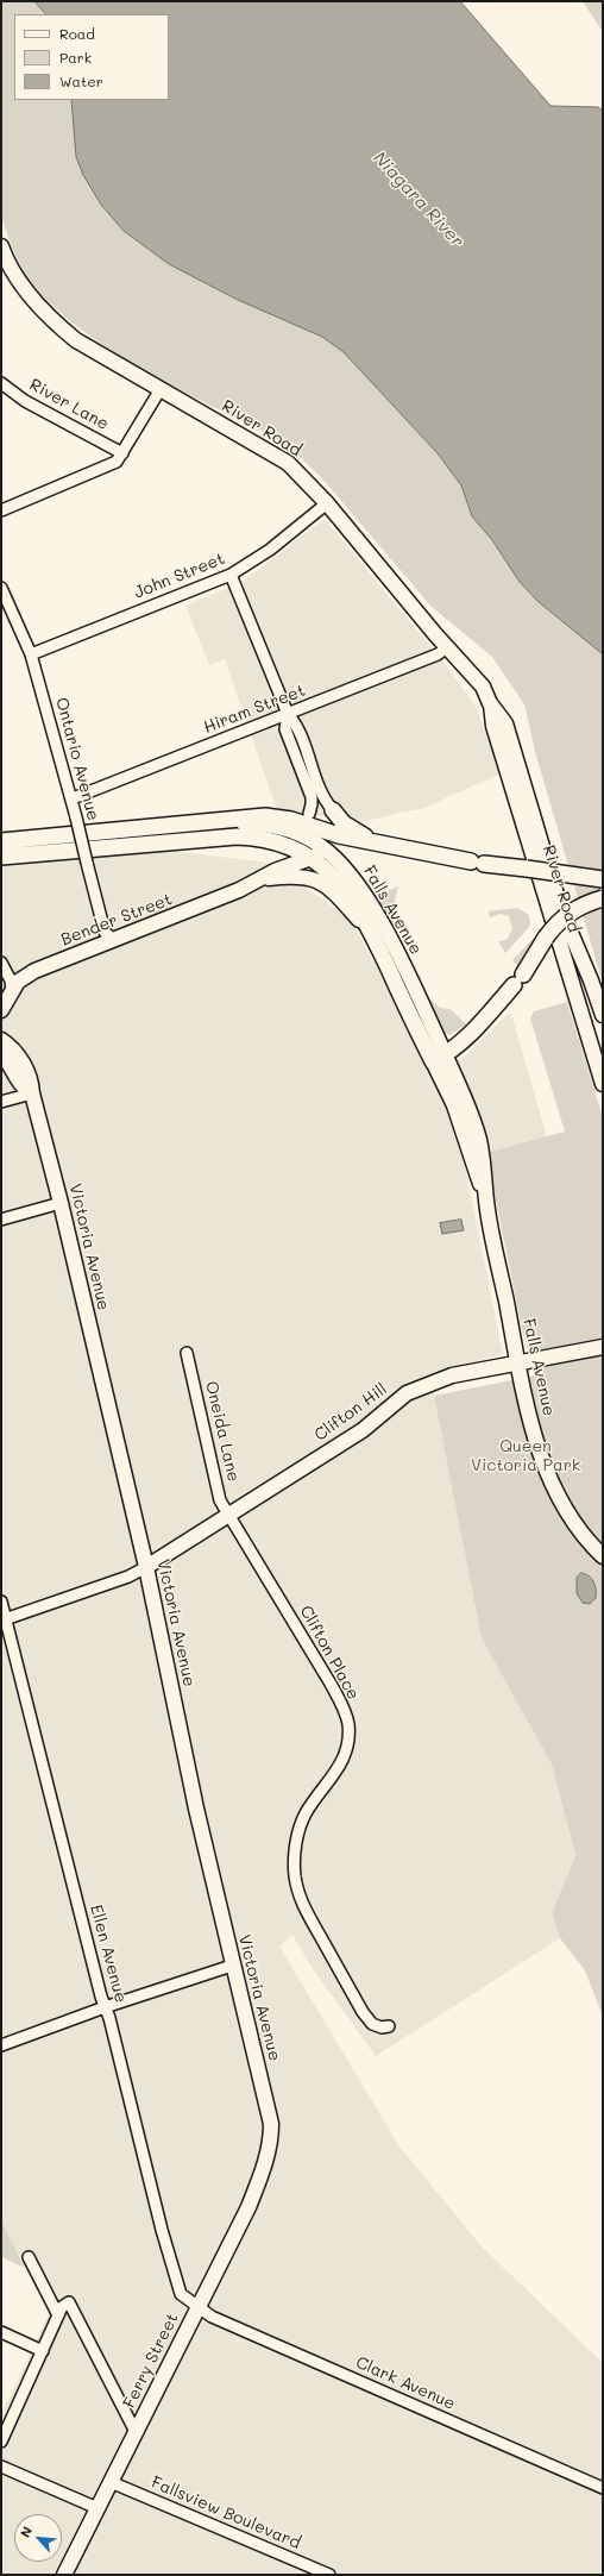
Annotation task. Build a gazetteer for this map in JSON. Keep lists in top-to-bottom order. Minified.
{"streets":{"highway":["Falls Avenue"],"main road":["River Road","Bender Street","Victoria Avenue","Clifton Hill","Ferry Street"],"street":["River Lane","John Street","Hiram Street","Ontario Avenue","Oneida Lane","Clifton Place","Ellen Avenue","Clark Avenue","Fallsview Boulevard"]},"crossings":[["River Road","John Street"],["River Road","Hiram Street"],["John Street","Ontario Avenue"],["Hiram Street","Ontario Avenue"],["Ontario Avenue","Bender Street"],["Falls Avenue","Bender Street"],["Falls Avenue","Clifton Hill"],["Victoria Avenue","Clifton Hill"],["Victoria Avenue","Ferry Street"],["Clifton Hill","Oneida Lane"],["Clifton Hill","Clifton Place"],["Oneida Lane","Clifton Place"],["Ellen Avenue","Ferry Street"],["Ellen Avenue","Clark Avenue"],["Ferry Street","Clark Avenue"],["Ferry Street","Fallsview Boulevard"]],"water":["Niagara River"],"parks":["Queen Victoria Park"],"legend":["Road","Park","Water"],"north":"top left"}
